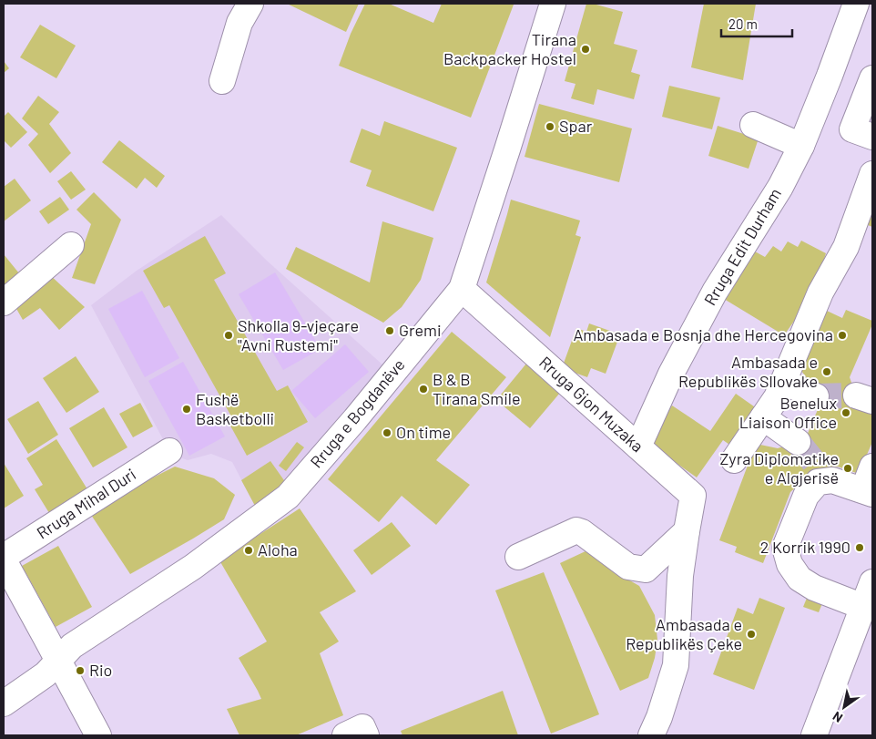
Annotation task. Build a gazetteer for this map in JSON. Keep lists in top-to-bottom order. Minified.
{"streets":{"street":["Rruga Edit Durham","Rruga Gjon Muzaka","Rruga e Bogdanëve","Rruga Mihal Duri"]},"crossings":[["Rruga Edit Durham","Rruga Gjon Muzaka"],["Rruga Gjon Muzaka","Rruga e Bogdanëve"],["Rruga e Bogdanëve","Rruga Mihal Duri"]],"places":["Tirana Backpacker Hostel","Spar","Gremi","Shkolla 9-vjeçare \"Avni Rustemi\"","Ambasada e Bosnja dhe Hercegovina","Ambasada e Republikës Sllovake","B & B Tirana Smile","Fushë Basketbolli","Benelux Liaison Office","On time","Zyra Diplomatike e Algjerisë","2 Korrik 1990","Aloha","Ambasada e Republikës Çeke","Rio"],"scale_bar":"20 m","north":"bottom left"}
